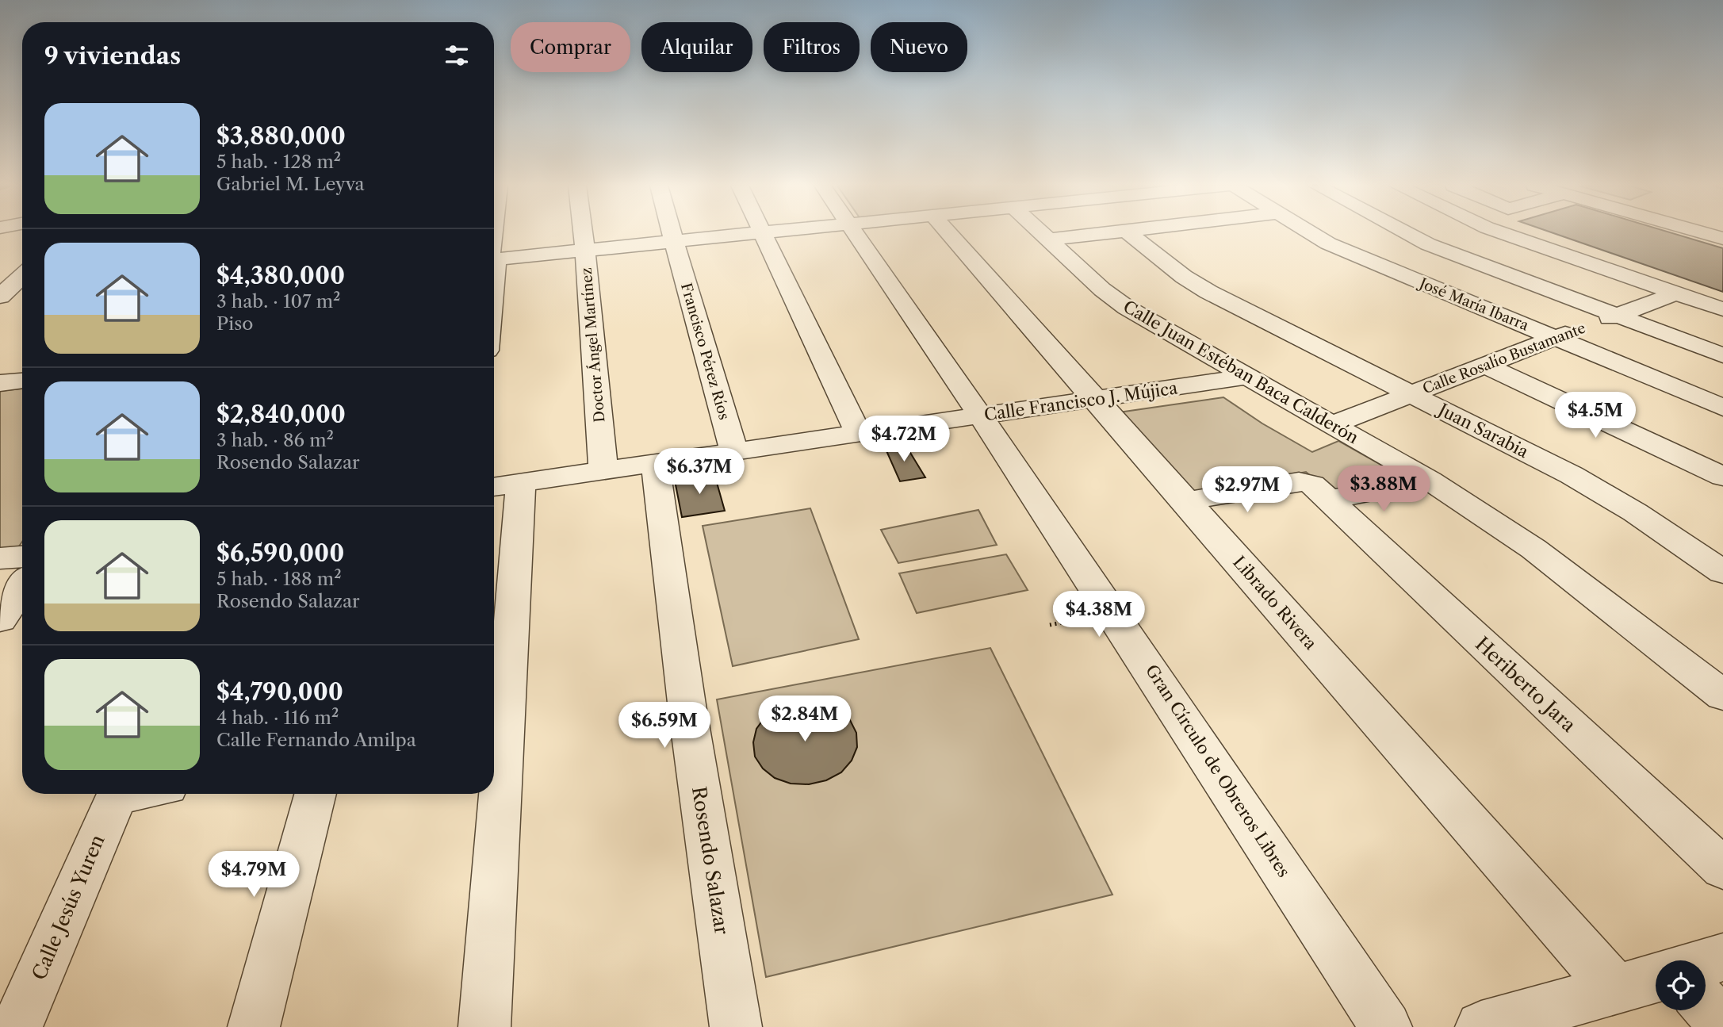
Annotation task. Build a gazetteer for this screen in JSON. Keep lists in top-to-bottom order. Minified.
{"streets":{"street":["José María Ibarra","Doctor Ángel Martínez","Francisco Pérez Ríos","Calle Rosalío Bustamante","Calle Juan Estéban Baca Calderón","Calle Francisco J. Mújica","Juan Sarabia","Librado Rivera","Heriberto Jara","Gran Círculo de Obreros Libres","Rosendo Salazar","Calle Jesús Yuren"]},"crossings":[["José María Ibarra","Calle Rosalío Bustamante"],["Doctor Ángel Martínez","Calle Francisco J. Mújica"],["Francisco Pérez Ríos","Calle Francisco J. Mújica"],["Calle Rosalío Bustamante","Calle Juan Estéban Baca Calderón"],["Calle Rosalío Bustamante","Juan Sarabia"],["Calle Juan Estéban Baca Calderón","Calle Francisco J. Mújica"],["Calle Francisco J. Mújica","Librado Rivera"],["Calle Francisco J. Mújica","Gran Círculo de Obreros Libres"],["Calle Francisco J. Mújica","Rosendo Salazar"],["Librado Rivera","Heriberto Jara"]],"page":{"chip":["Comprar","Alquilar","Filtros","Nuevo"],"heading":"9 viviendas","list":[{"name":"$3,880,000","note":"5 hab. · 128 m² · Gabriel M. Leyva"},{"name":"$4,380,000","note":"3 hab. · 107 m² · Piso"},{"name":"$2,840,000","note":"3 hab. · 86 m² · Rosendo Salazar"},{"name":"$6,590,000","note":"5 hab. · 188 m² · Rosendo Salazar"},{"name":"$4,790,000","note":"4 hab. · 116 m² · Calle Fernando Amilpa"}],"price":["$4.5M","$4.72M","$6.37M","$3.88M","$2.97M","$4.38M","$2.84M","$6.59M","$4.79M"]}}
